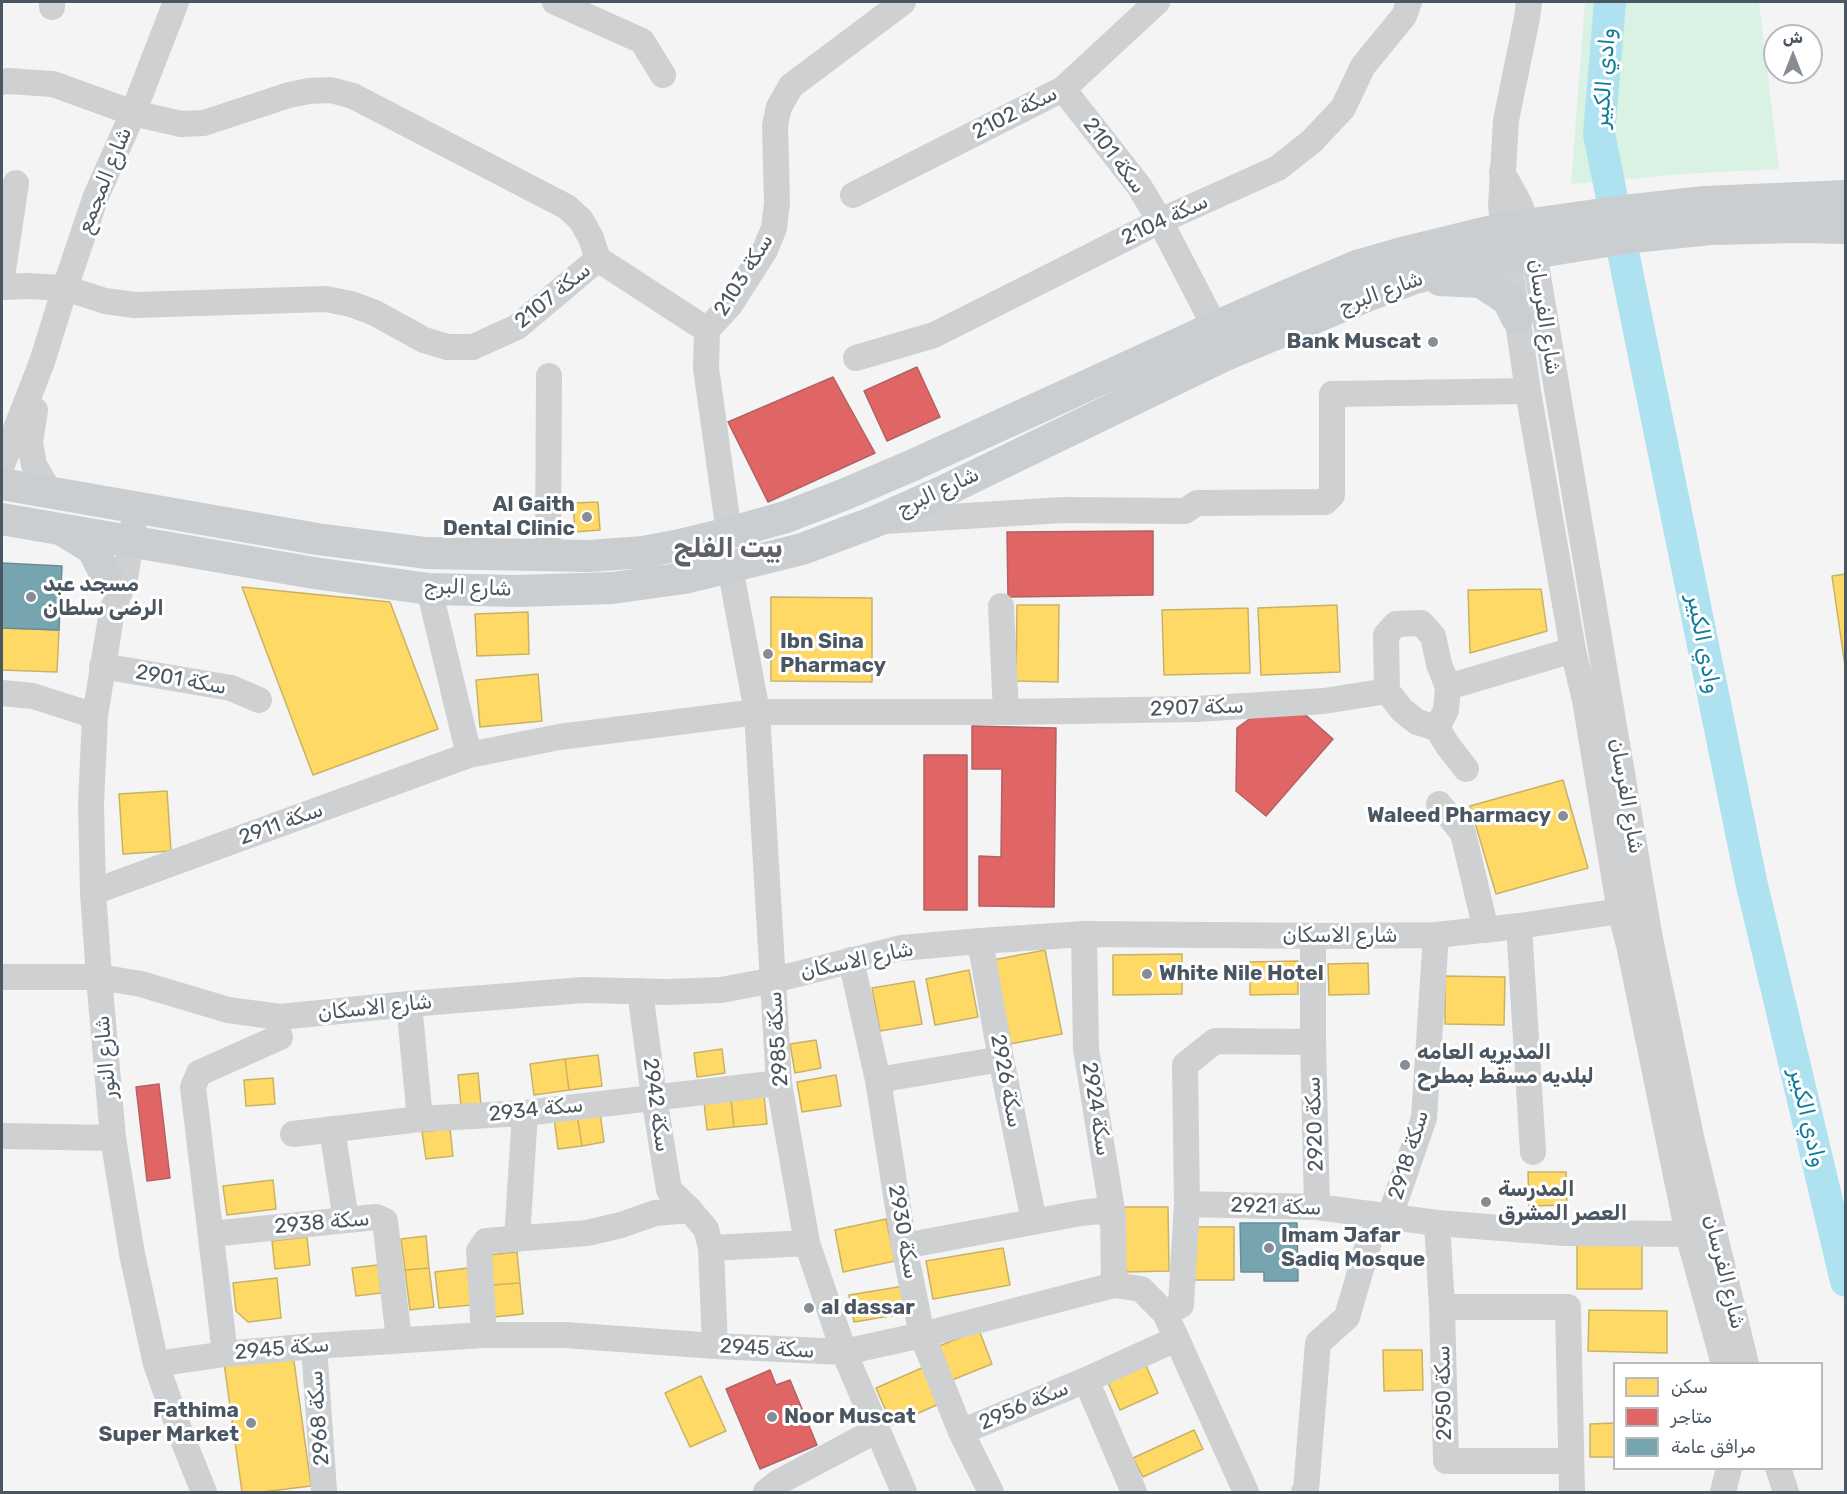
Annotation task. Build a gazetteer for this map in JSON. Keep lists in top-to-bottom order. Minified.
{"streets":{"main road":["شارع البرج"],"street":["سكة 2102","سكة 2101","شارع المجمع","سكة 2104","سكة 2103","سكة 2107","شارع الفرسان","سكة 2901","سكة 2907","سكة 2911","شارع الاسكان","سكة 2985","شارع النور","سكة 2926","سكة 2942","سكة 2924","سكة 2934","سكة 2920","سكة 2918","سكة 2921","سكة 2938","سكة 2930","سكة 2945","سكة 2950","سكة 2956","سكة 2968"]},"crossings":[["سكة 2102","سكة 2101"],["سكة 2101","سكة 2104"],["سكة 2101","شارع البرج"],["شارع المجمع","شارع البرج"],["شارع المجمع","سكة 2107"],["سكة 2103","شارع البرج"],["شارع البرج","شارع الفرسان"],["شارع البرج","سكة 2985"],["شارع البرج","شارع النور"],["شارع الفرسان","شارع الاسكان"],["شارع الفرسان","سكة 2921"],["سكة 2901","شارع النور"],["سكة 2907","سكة 2911"],["سكة 2907","سكة 2985"],["سكة 2911","سكة 2985"],["سكة 2911","شارع النور"],["شارع الاسكان","سكة 2985"],["شارع الاسكان","شارع النور"],["شارع الاسكان","سكة 2926"],["شارع الاسكان","سكة 2942"],["شارع الاسكان","سكة 2924"],["شارع الاسكان","سكة 2920"],["شارع الاسكان","سكة 2918"],["شارع الاسكان","سكة 2930"],["سكة 2985","سكة 2934"],["سكة 2985","سكة 2945"],["شارع النور","سكة 2945"],["سكة 2942","سكة 2934"],["سكة 2942","سكة 2945"],["سكة 2924","سكة 2945"],["سكة 2920","سكة 2921"],["سكة 2918","سكة 2921"],["سكة 2921","سكة 2950"],["سكة 2938","سكة 2945"],["سكة 2930","سكة 2945"],["سكة 2930","سكة 2956"],["سكة 2945","سكة 2956"],["سكة 2945","سكة 2968"]],"districts":["بيت الفلج"],"water":["وادي الكبير"],"places":["Bank Muscat","Al Gaith Dental Clinic","مسجد عبد الرضى سلطان","Ibn Sina Pharmacy","Waleed Pharmacy","White Nile Hotel","المديريه العامه لبلديه مسقط بمطرح","المدرسة العصر المشرق","Imam Jafar Sadiq Mosque","al dassar","Noor Muscat","Fathima Super Market"],"legend":["سكن","متاجر","مرافق عامة"],"north":"top"}
